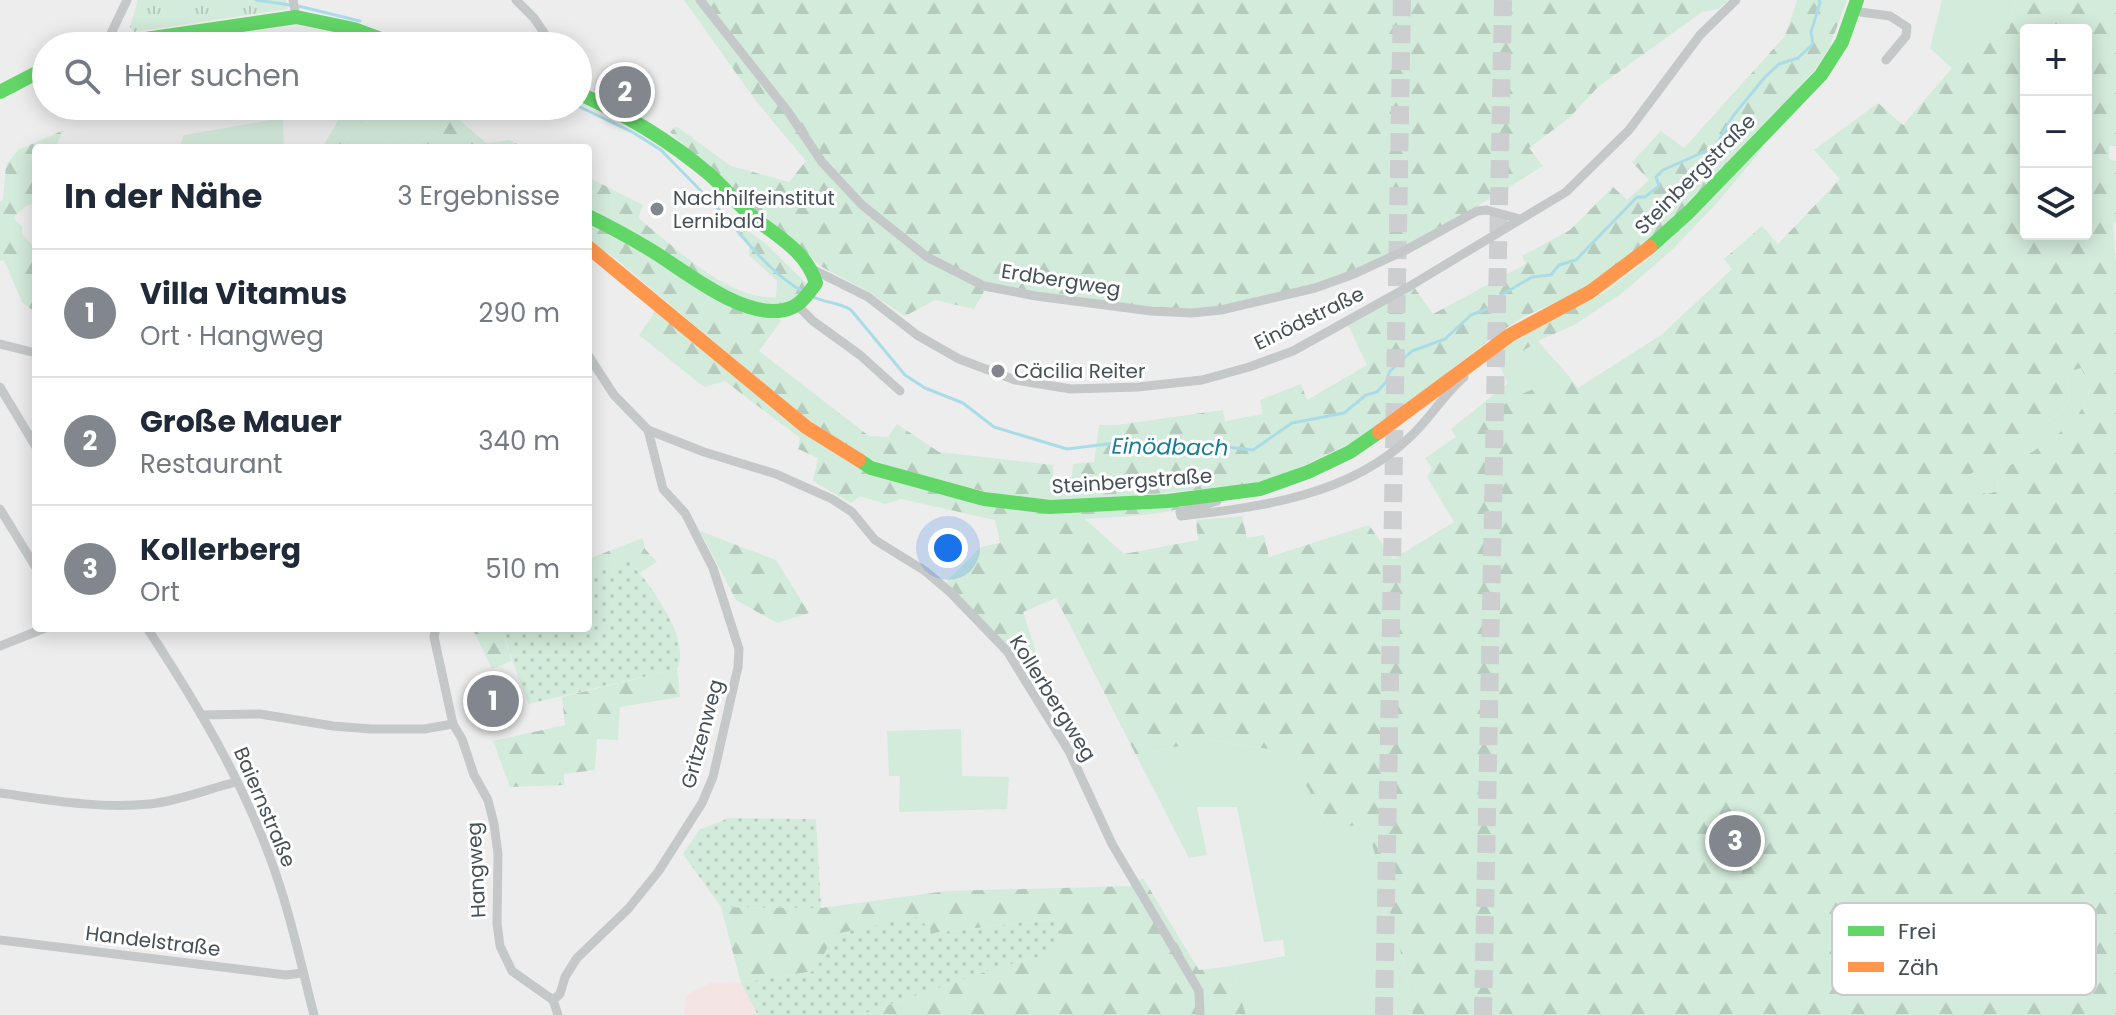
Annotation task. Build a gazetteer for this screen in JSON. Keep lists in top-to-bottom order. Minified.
{"streets":{"main road":["Steinbergstraße"],"street":["Erdbergweg","Einödstraße","Kollerbergweg","Gritzenweg","Baiernstraße","Hangweg","Handelstraße"]},"crossings":[["Erdbergweg","Einödstraße"],["Kollerbergweg","Gritzenweg"],["Gritzenweg","Hangweg"],["Baiernstraße","Handelstraße"]],"water":["Einödbach"],"places":["Nachhilfeinstitut Lernibald","Cäcilia Reiter"],"legend":["Frei","Zäh"],"page":{"map_buttons":["+","−"],"search":"Hier suchen","pins":["2","1","3"],"heading":["In der Nähe","3 Ergebnisse"],"list":[{"mark":"1","name":"Villa Vitamus","note":"Ort · Hangweg","value":"290 m"},{"mark":"2","name":"Große Mauer","note":"Restaurant","value":"340 m"},{"mark":"3","name":"Kollerberg","note":"Ort","value":"510 m"}]}}
